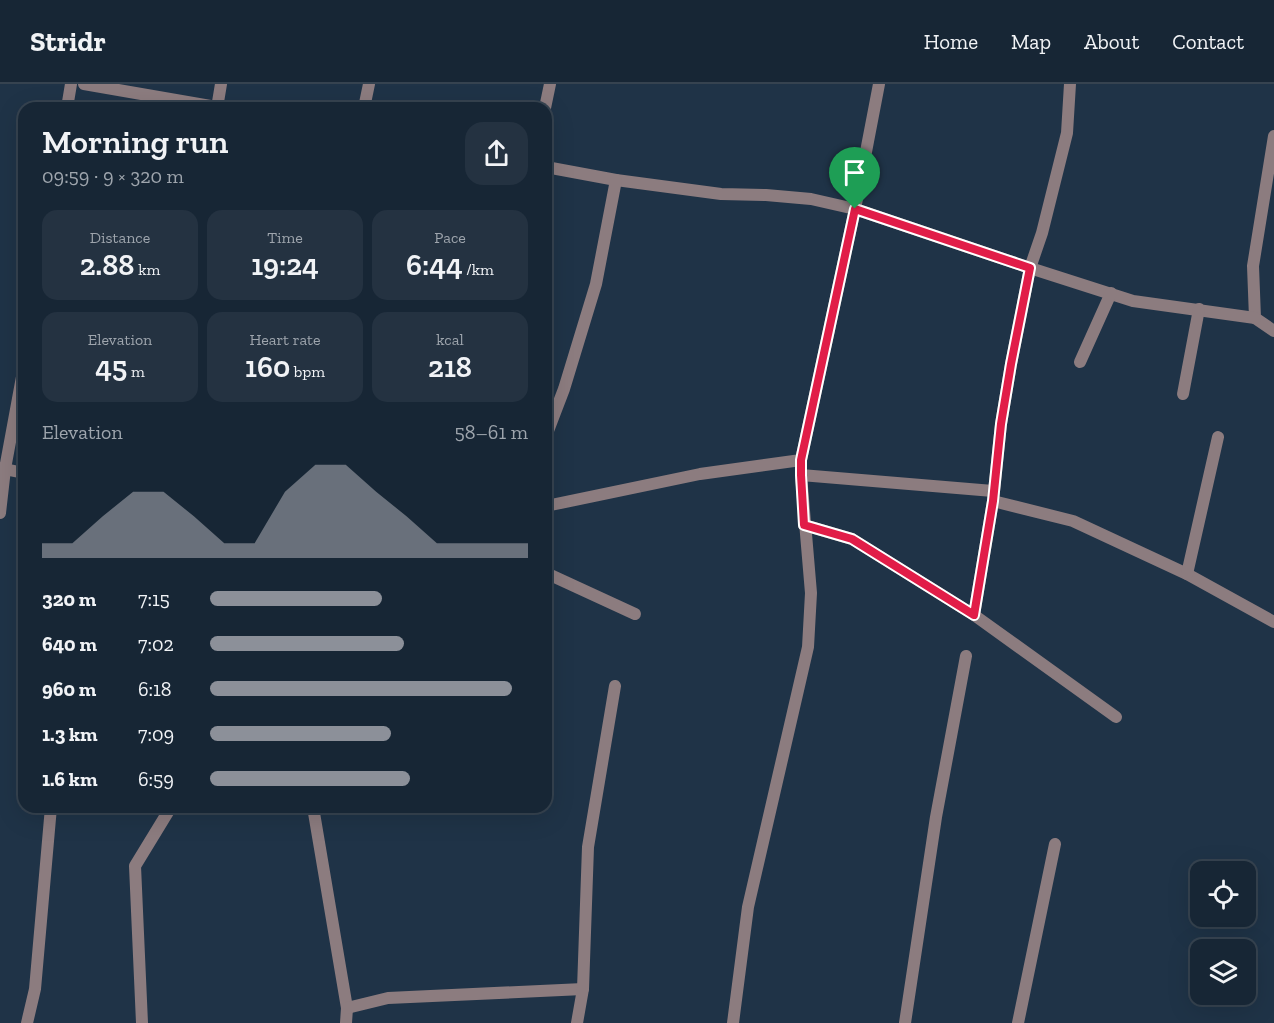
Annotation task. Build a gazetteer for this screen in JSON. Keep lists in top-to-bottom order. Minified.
{"page":{"header":"Stridr","nav":["Home","Map","About","Contact"],"heading":["Morning run","09:59 · 9 × 320 m"],"stats":[["Distance","2.88 km"],["Time","19:24"],["Pace","6:44 /km"],["Elevation","45 m"],["Heart rate","160 bpm"],["kcal","218"]],"chart":["Elevation","58–61 m"],"list":[{"name":"320 m","note":"7:15"},{"name":"640 m","note":"7:02"},{"name":"960 m","note":"6:18"},{"name":"1.3 km","note":"7:09"},{"name":"1.6 km","note":"6:59"}]}}
